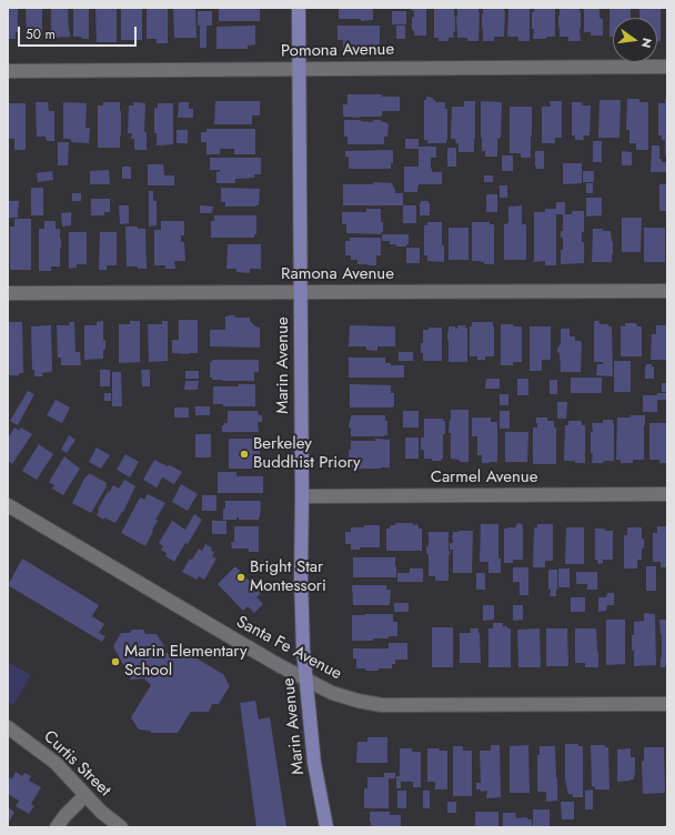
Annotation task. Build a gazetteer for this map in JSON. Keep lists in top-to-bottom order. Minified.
{"streets":{"main road":["Marin Avenue"],"street":["Pomona Avenue","Ramona Avenue","Carmel Avenue","Santa Fe Avenue","Curtis Street"]},"crossings":[["Pomona Avenue","Marin Avenue"],["Ramona Avenue","Marin Avenue"],["Marin Avenue","Carmel Avenue"],["Marin Avenue","Santa Fe Avenue"]],"places":["Berkeley Buddhist Priory","Bright Star Montessori","Marin Elementary School"],"scale_bar":"50 m","north":"right"}
